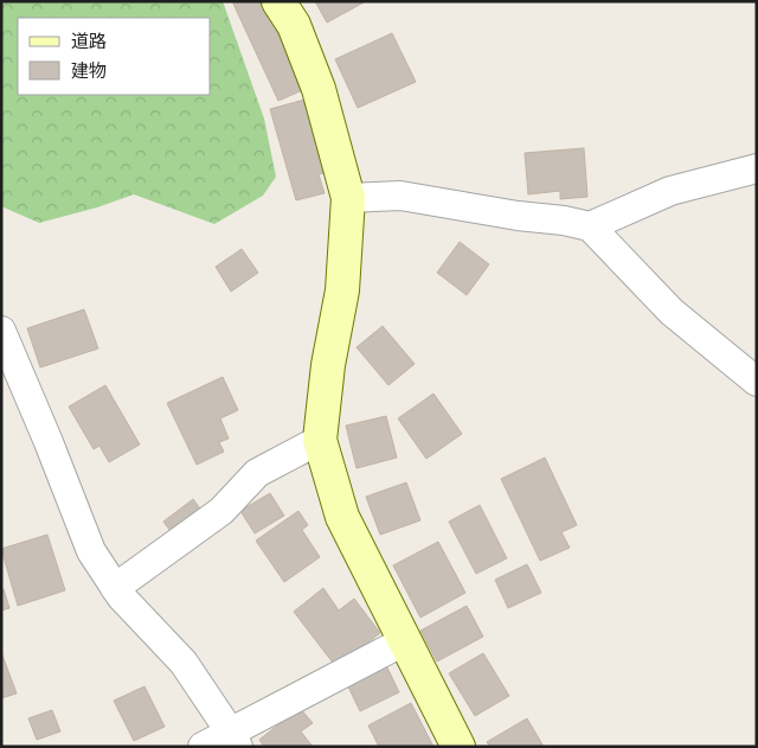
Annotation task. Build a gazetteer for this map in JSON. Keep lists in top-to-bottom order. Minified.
{"legend":["道路","建物"]}
